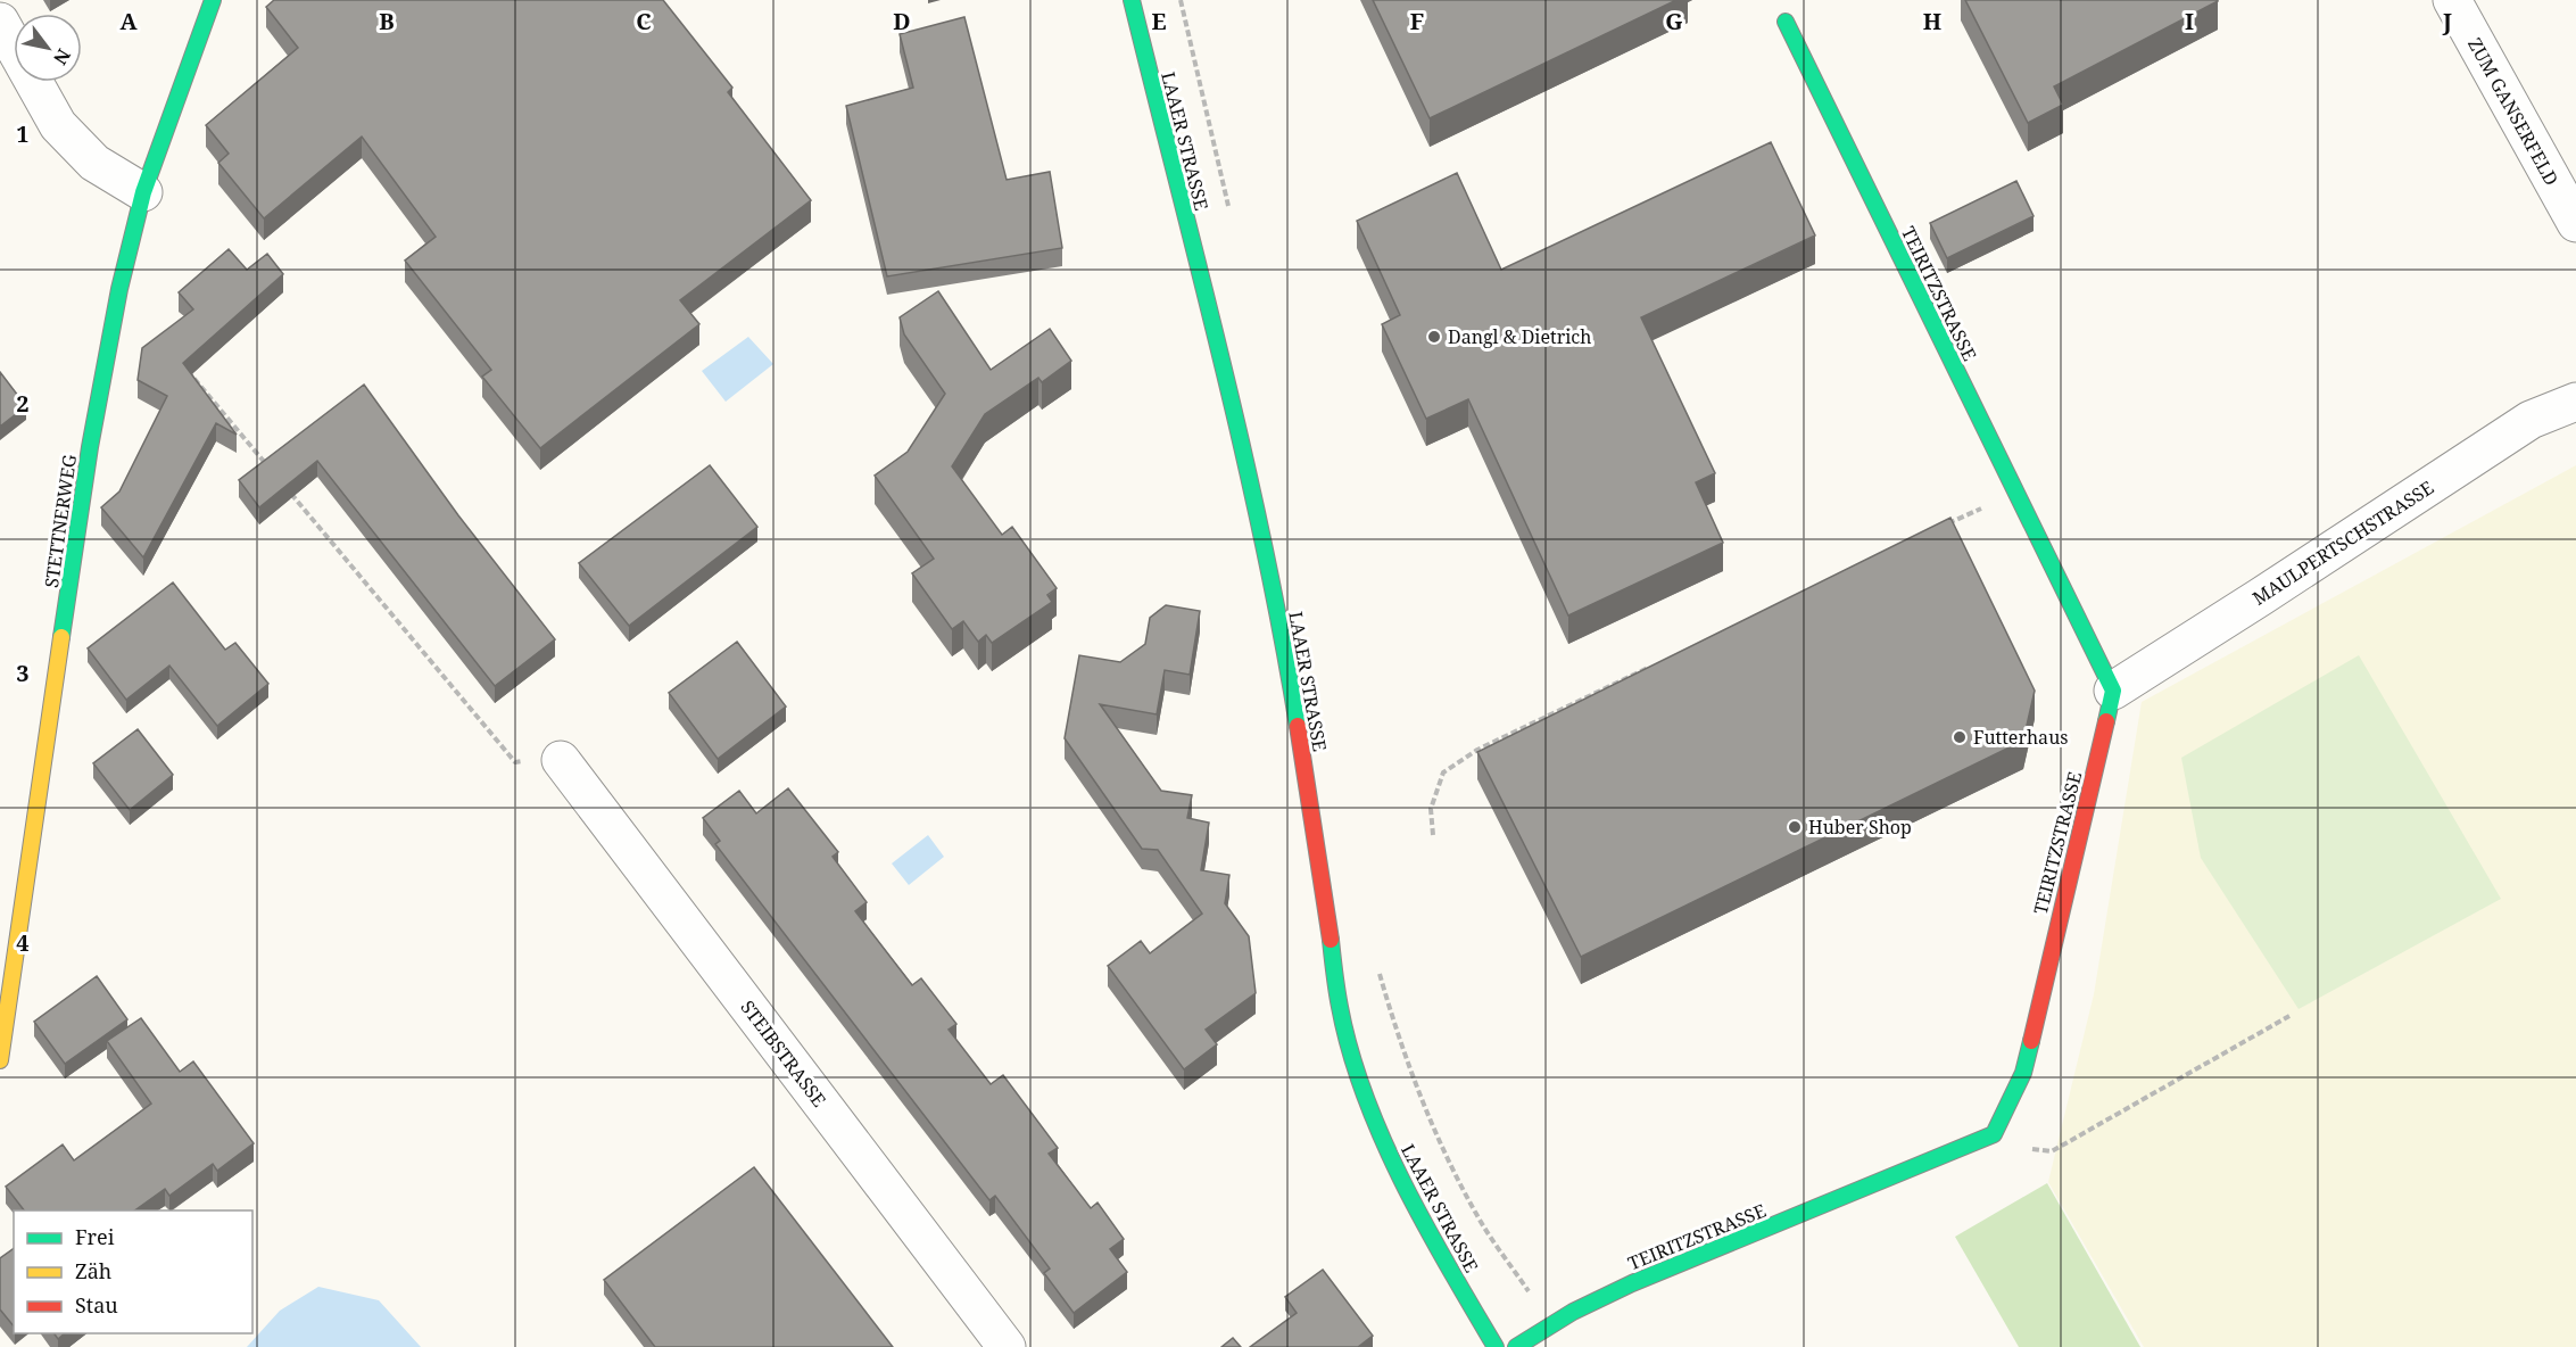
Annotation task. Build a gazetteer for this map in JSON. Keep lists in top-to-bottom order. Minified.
{"streets":{"street":["ZUM GANSERFELD","LAAER STRASSE","TEIRITZSTRASSE","STETTNERWEG","MAULPERTSCHSTRASSE","STEIBSTRASSE"]},"crossings":[["TEIRITZSTRASSE","MAULPERTSCHSTRASSE"]],"places":["Dangl & Dietrich","Futterhaus","Huber Shop"],"legend":["Frei","Zäh","Stau"],"north":"bottom right","grid":{"columns":["A","B","C","D","E","F","G","H","I","J"],"rows":["1","2","3","4"]}}
